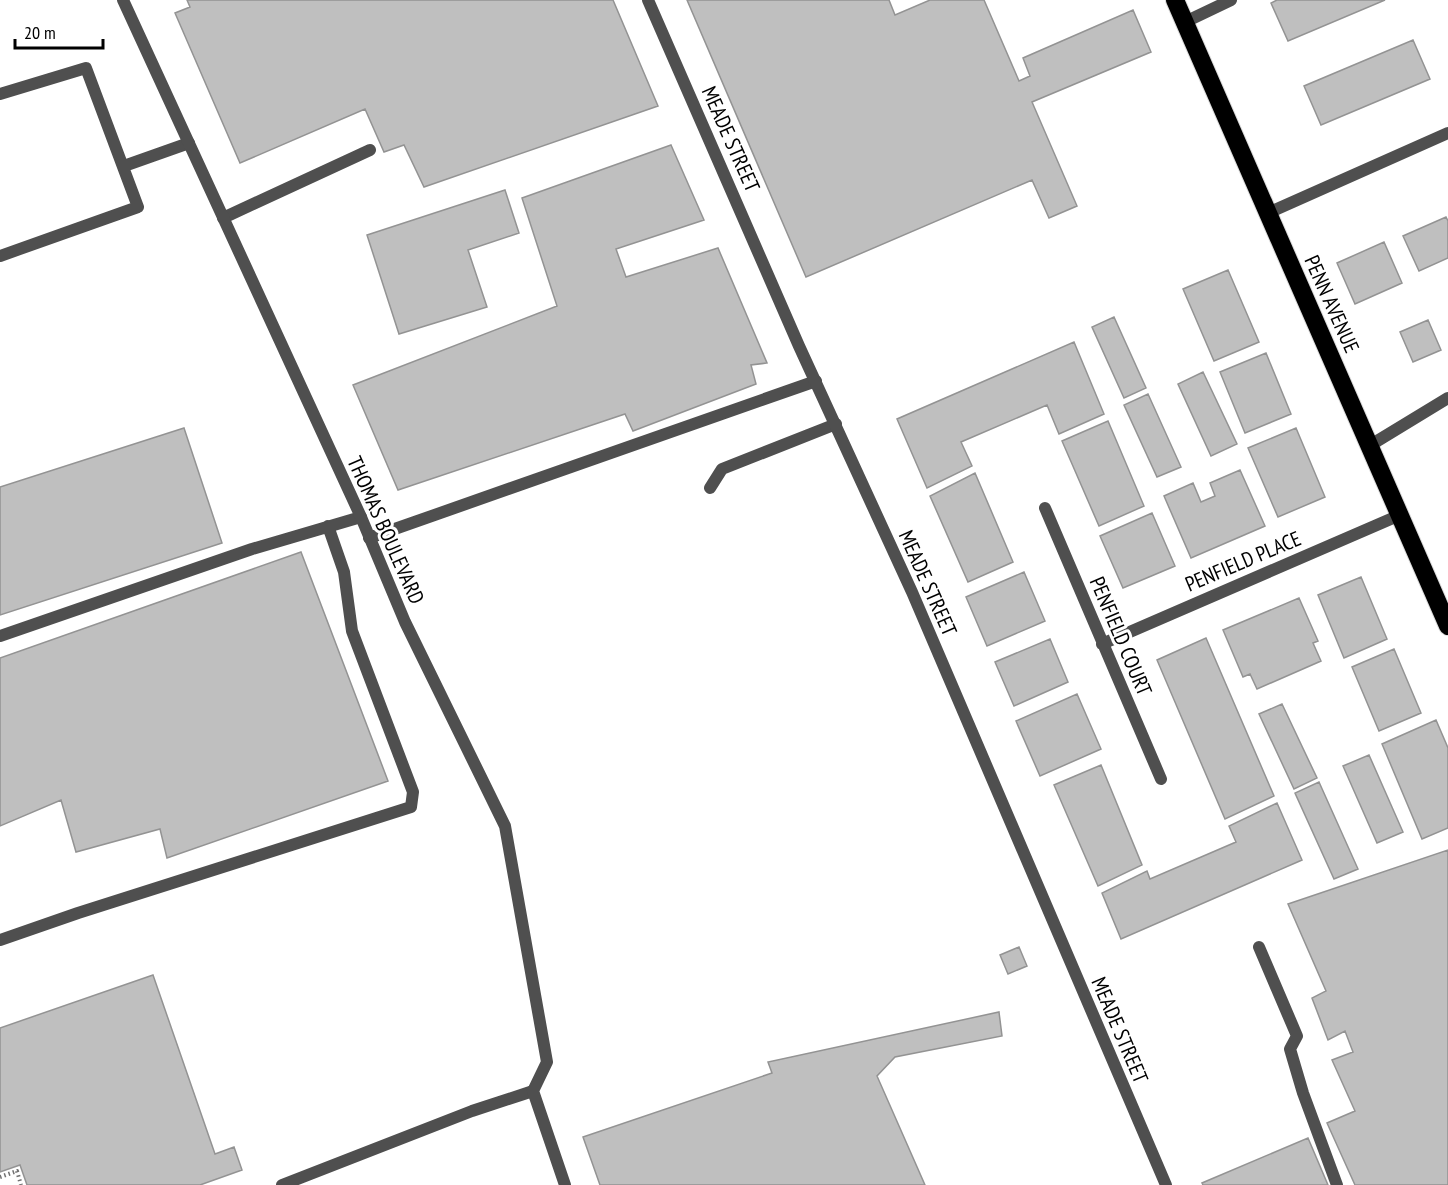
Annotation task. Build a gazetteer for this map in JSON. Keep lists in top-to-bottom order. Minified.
{"streets":{"highway":["PENN AVENUE"],"street":["MEADE STREET","THOMAS BOULEVARD","PENFIELD PLACE","PENFIELD COURT"]},"crossings":[["PENN AVENUE","PENFIELD PLACE"],["PENFIELD PLACE","PENFIELD COURT"]],"scale_bar":"20 m"}
